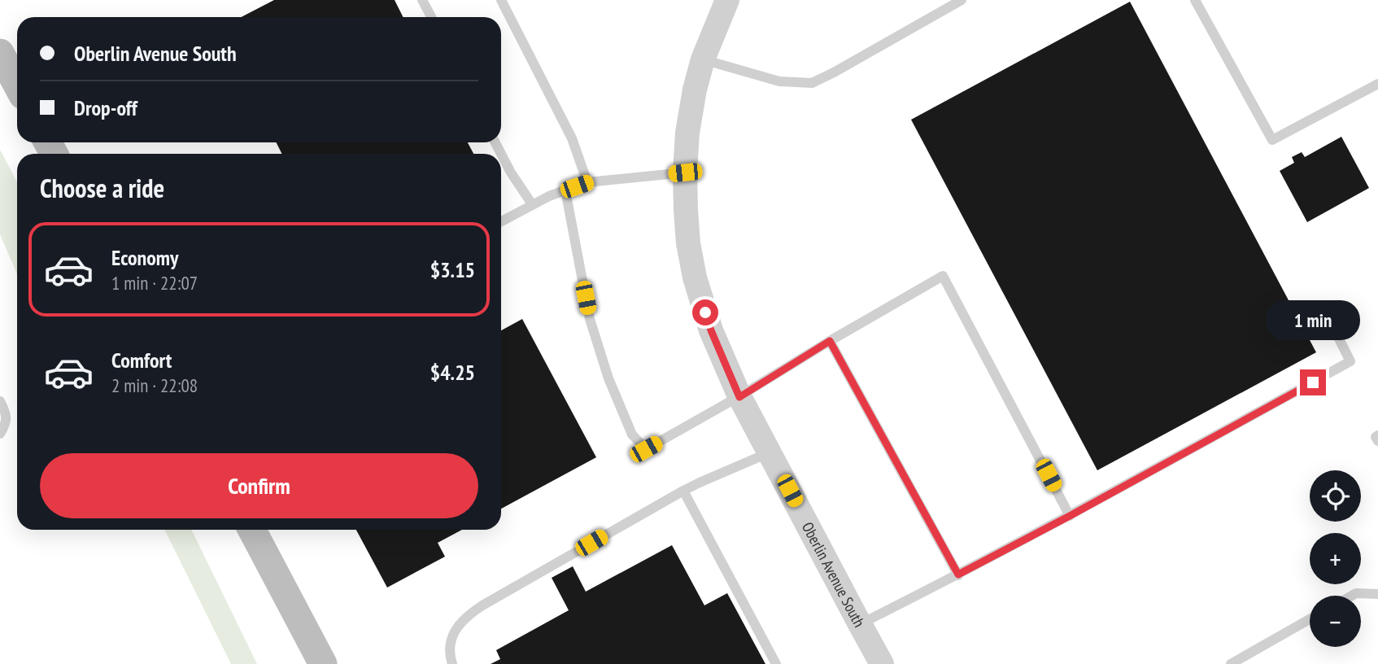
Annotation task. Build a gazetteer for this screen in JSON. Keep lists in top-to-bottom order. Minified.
{"streets":{"street":["Oberlin Avenue South"]},"page":{"banner":["Oberlin Avenue South","Drop-off"],"heading":"Choose a ride","list":[{"name":"Economy","note":"1 min · 22:07","value":"$3.15"},{"name":"Comfort","note":"2 min · 22:08","value":"$4.25"}],"bubble":"1 min","buttons":"Confirm","map_buttons":["+","−"]}}
